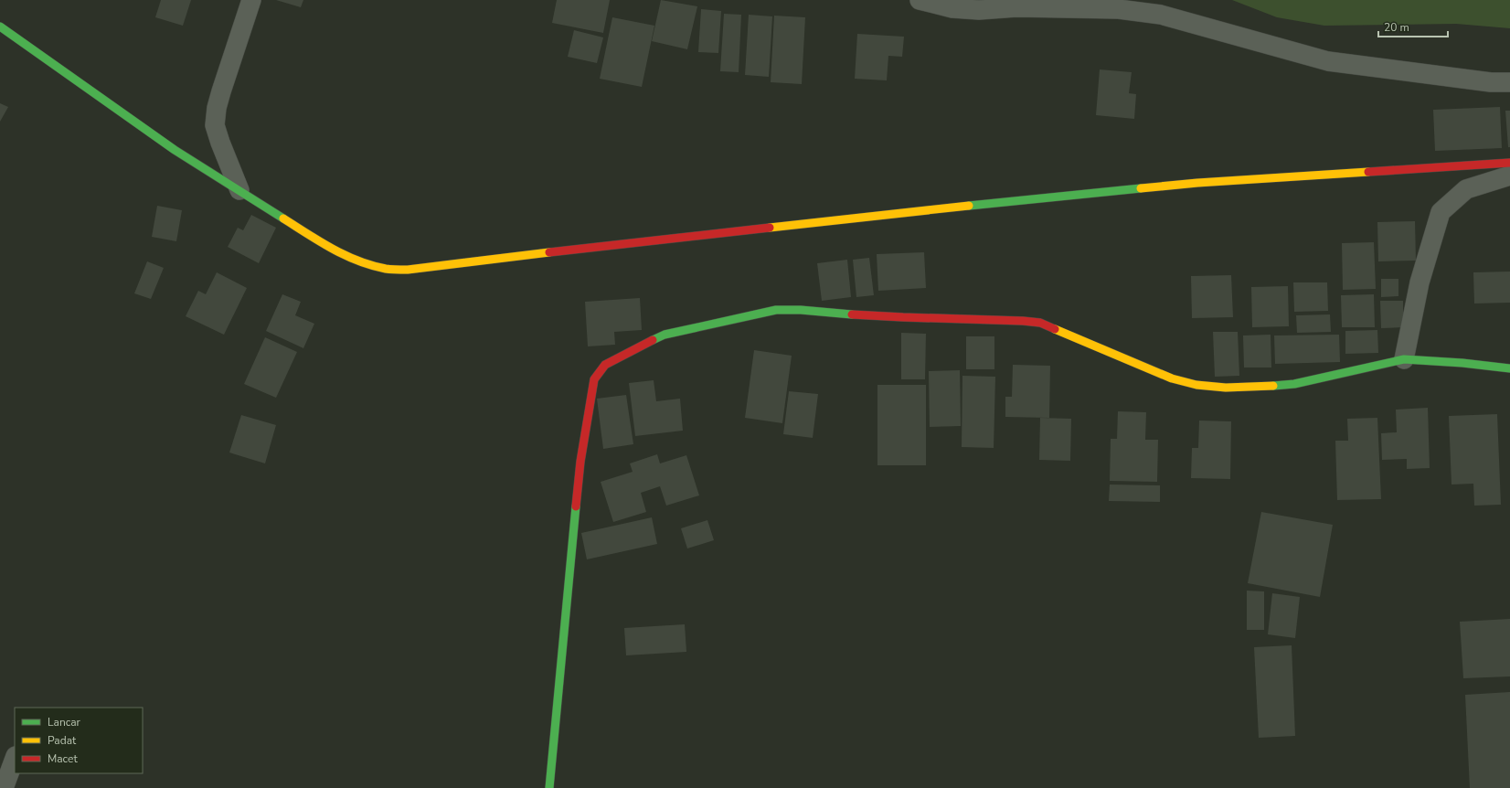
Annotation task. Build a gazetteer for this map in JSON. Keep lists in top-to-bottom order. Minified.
{"legend":["Lancar","Padat","Macet"],"scale_bar":"20 m"}
